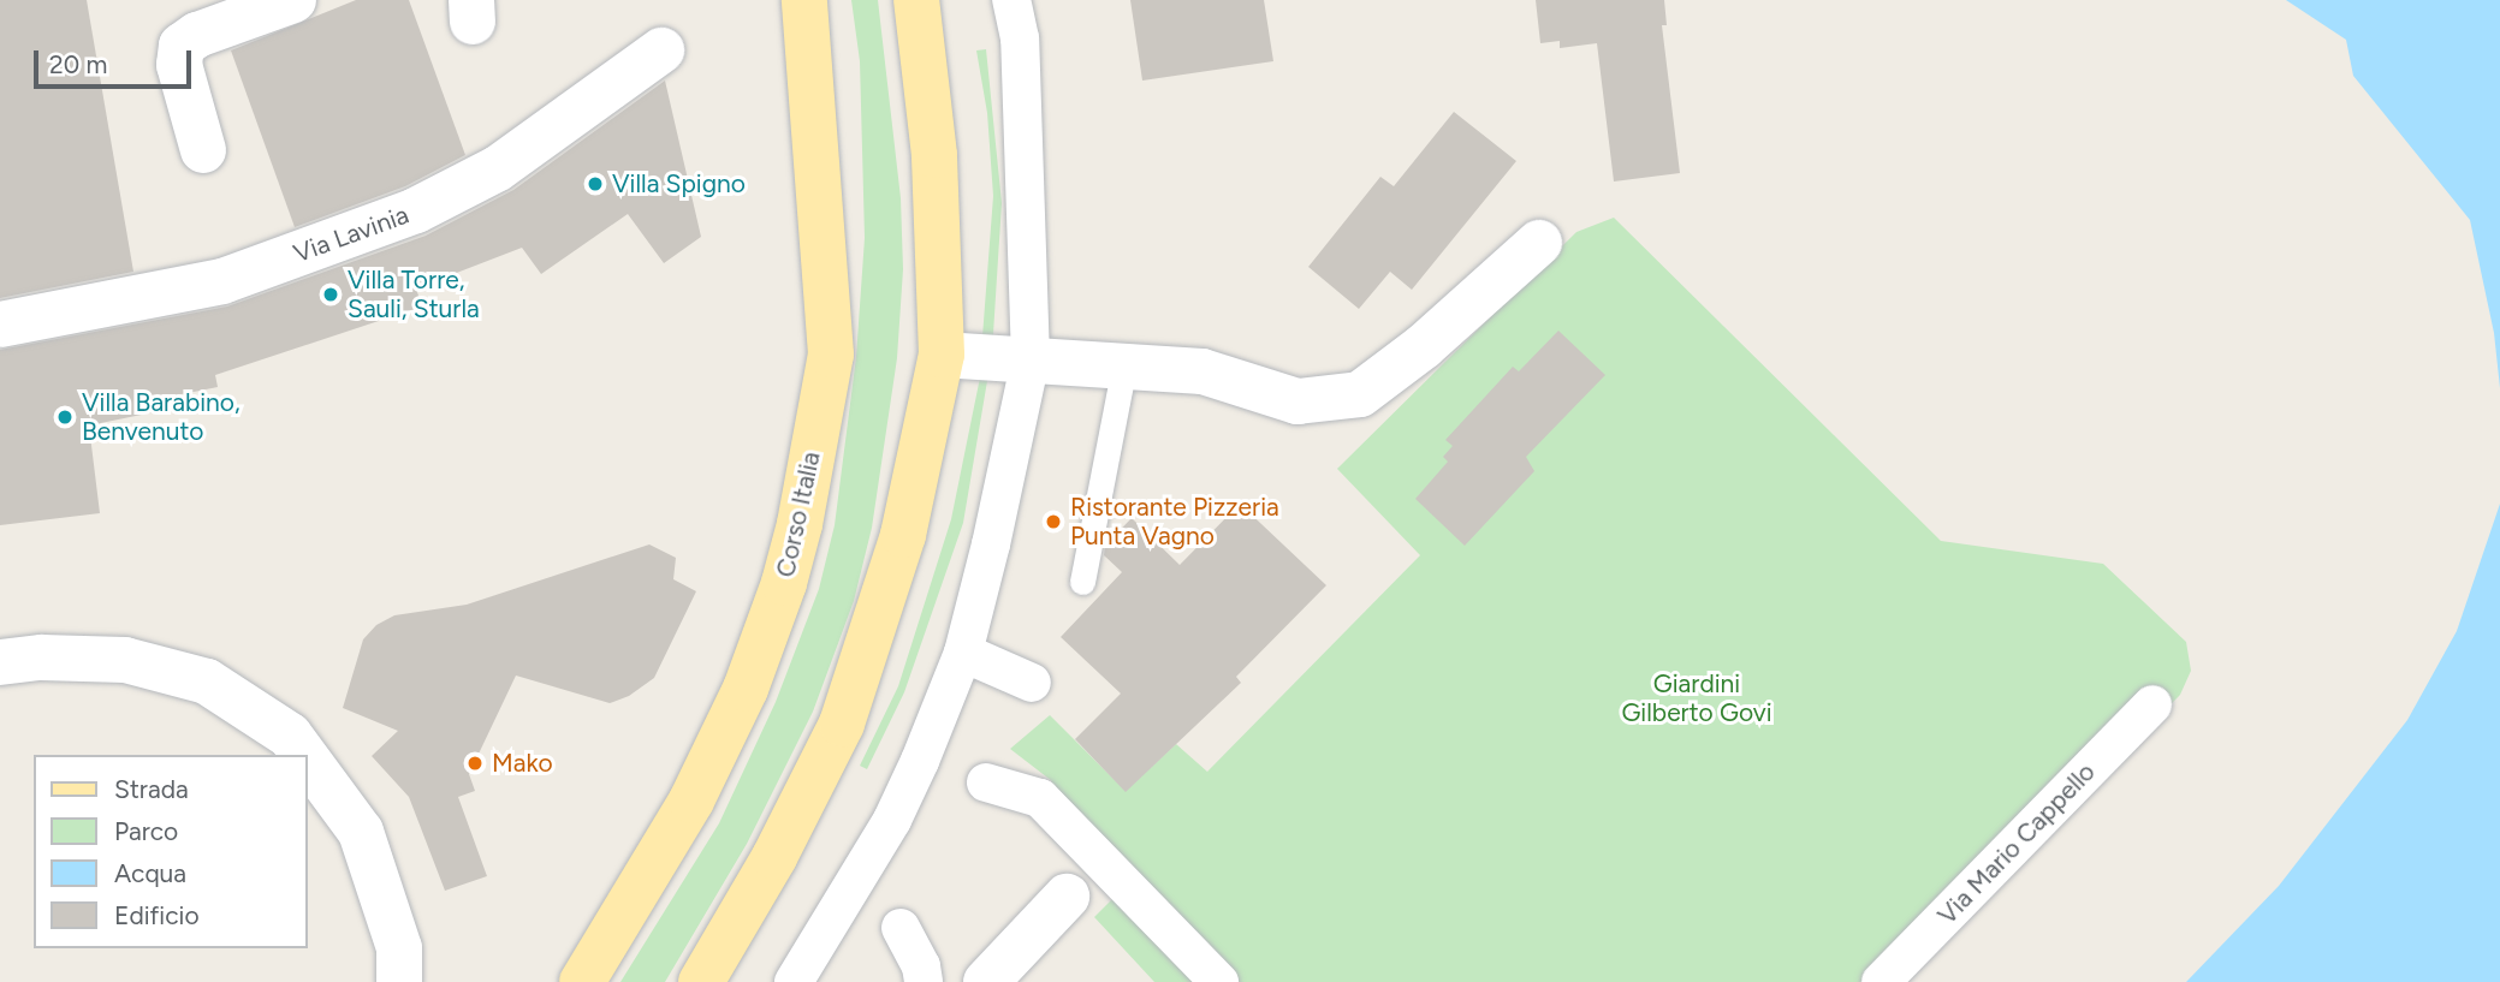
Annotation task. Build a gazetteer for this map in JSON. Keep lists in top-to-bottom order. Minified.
{"streets":{"main road":["Corso Italia"],"street":["Via Lavinia","Via Mario Cappello"]},"parks":["Giardini Gilberto Govi"],"places":["Villa Spigno","Villa Torre, Sauli, Sturla","Villa Barabino, Benvenuto","Ristorante Pizzeria Punta Vagno","Mako"],"legend":["Strada","Parco","Acqua","Edificio"],"scale_bar":"20 m"}
